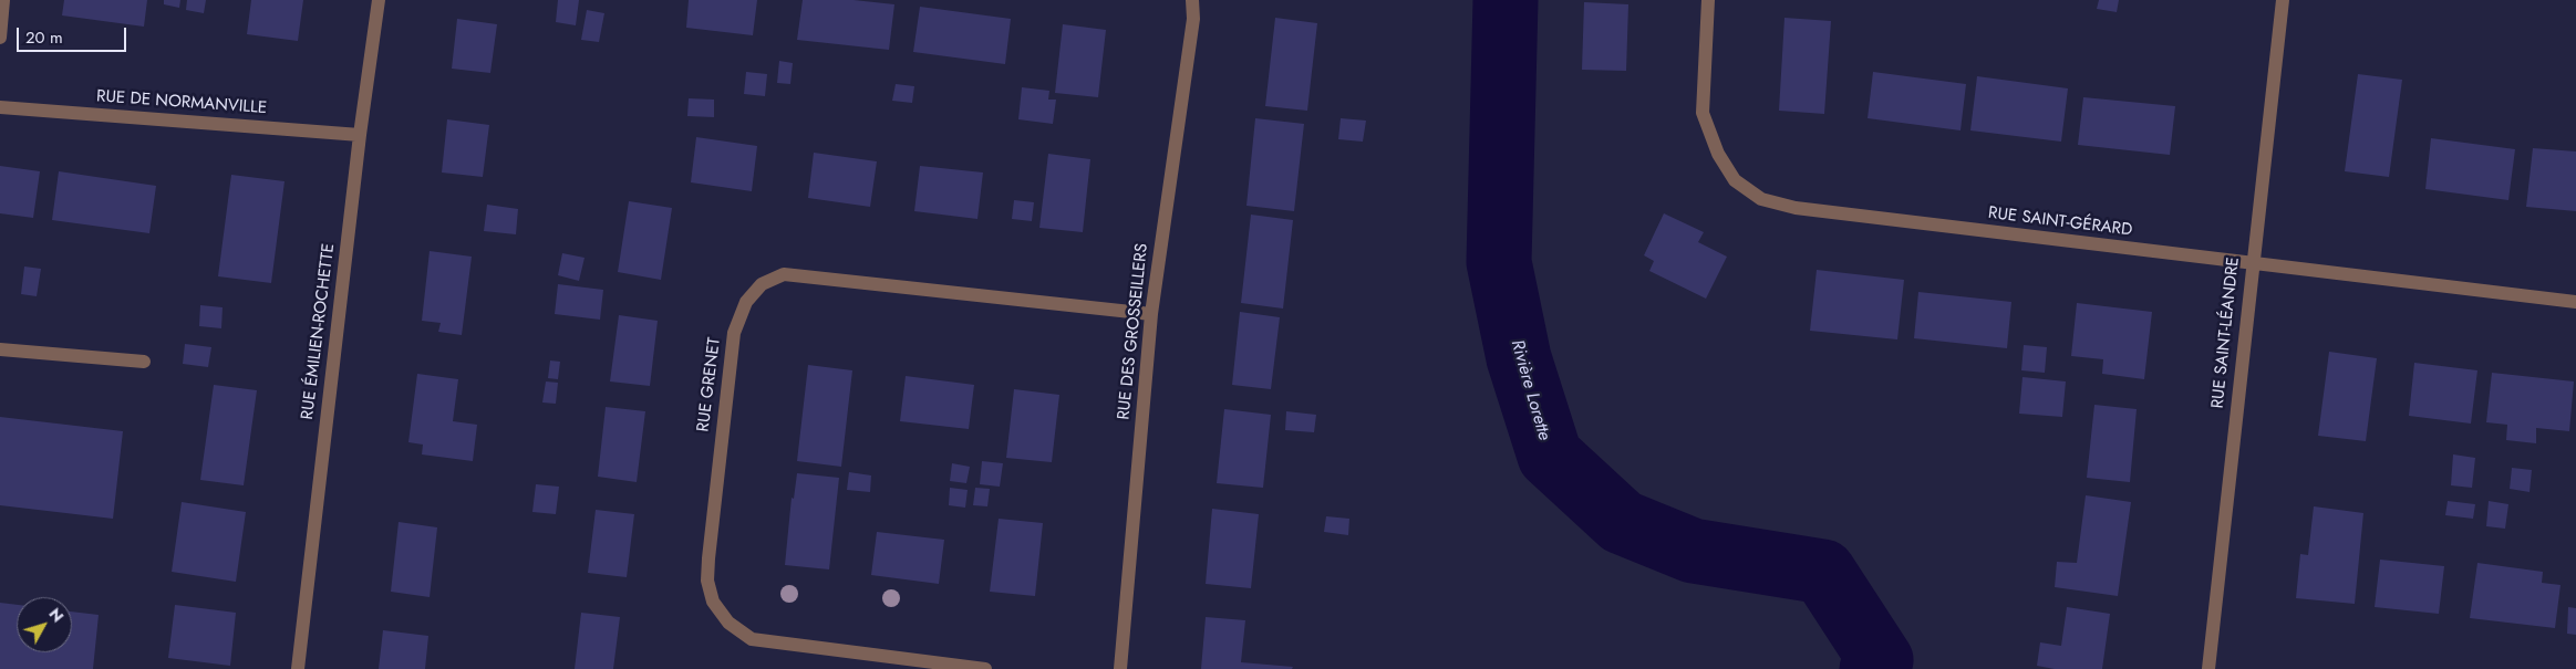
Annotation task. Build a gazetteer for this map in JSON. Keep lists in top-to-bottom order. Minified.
{"streets":{"street":["RUE DE NORMANVILLE","RUE SAINT-GÉRARD","RUE ÉMILIEN-ROCHETTE","RUE DES GROSSEILLERS","RUE SAINT-LÉANDRE","RUE GRENET"]},"crossings":[["RUE DE NORMANVILLE","RUE ÉMILIEN-ROCHETTE"],["RUE SAINT-GÉRARD","RUE SAINT-LÉANDRE"],["RUE DES GROSSEILLERS","RUE GRENET"]],"water":["Rivière Lorette"],"scale_bar":"20 m","north":"top right"}
